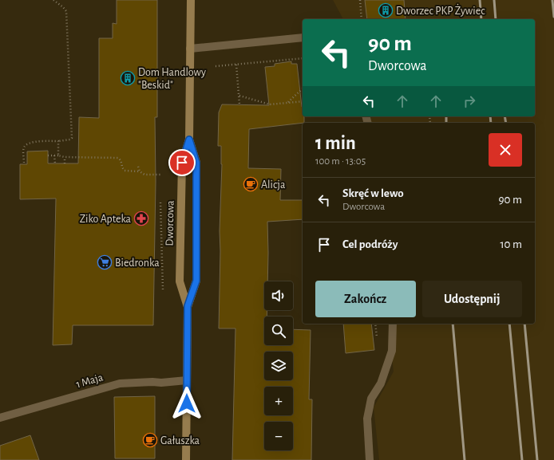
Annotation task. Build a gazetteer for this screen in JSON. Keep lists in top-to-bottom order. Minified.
{"streets":{"street":["Dworcowa","1 Maja"]},"crossings":[["Dworcowa","1 Maja"]],"places":{"building":["Dworzec PKP Żywiec","Dom Handlowy \"Beskid\""],"cafe":["Alicja","Gałuszka"],"pharmacy":["Ziko Apteka"],"supermarket":["Biedronka"]},"page":{"turn":["90 m","Dworcowa"],"heading":["1 min","100 m · 13:05"],"list":[{"name":"Skręć w lewo","note":"Dworcowa","value":"90 m"},{"name":"Cel podróży","value":"10 m"}],"buttons":["Zakończ","Udostępnij"],"map_buttons":["+","−"]}}
